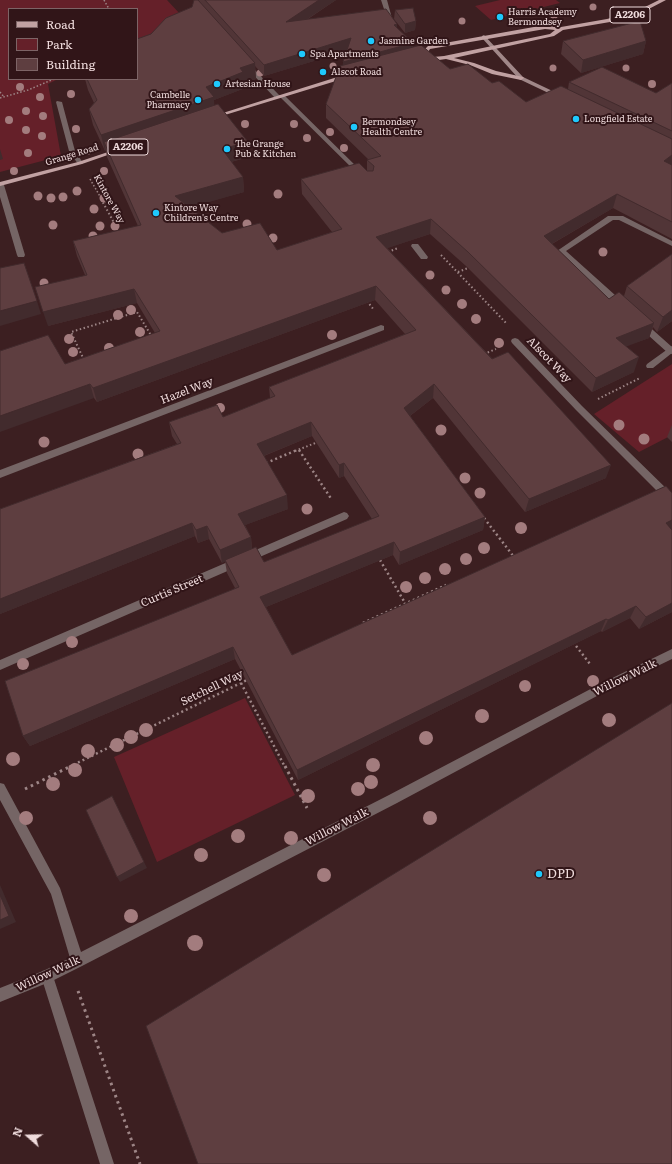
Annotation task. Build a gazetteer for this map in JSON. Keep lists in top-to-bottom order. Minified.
{"streets":{"main road":["A2206","Grange Road"],"street":["Alscot Way","Hazel Way","Curtis Street","Willow Walk"],"path":["Kintore Way","Setchell Way"]},"crossings":[["Grange Road","Kintore Way"]],"places":["Harris Academy Bermondsey","Jasmine Garden","Spa Apartments","Alscot Road","Artesian House","Cambelle Pharmacy","Longfield Estate","Bermondsey Health Centre","The Grange Pub & Kitchen","Kintore Way Children's Centre","DPD"],"legend":["Road","Park","Building"],"north":"left"}
